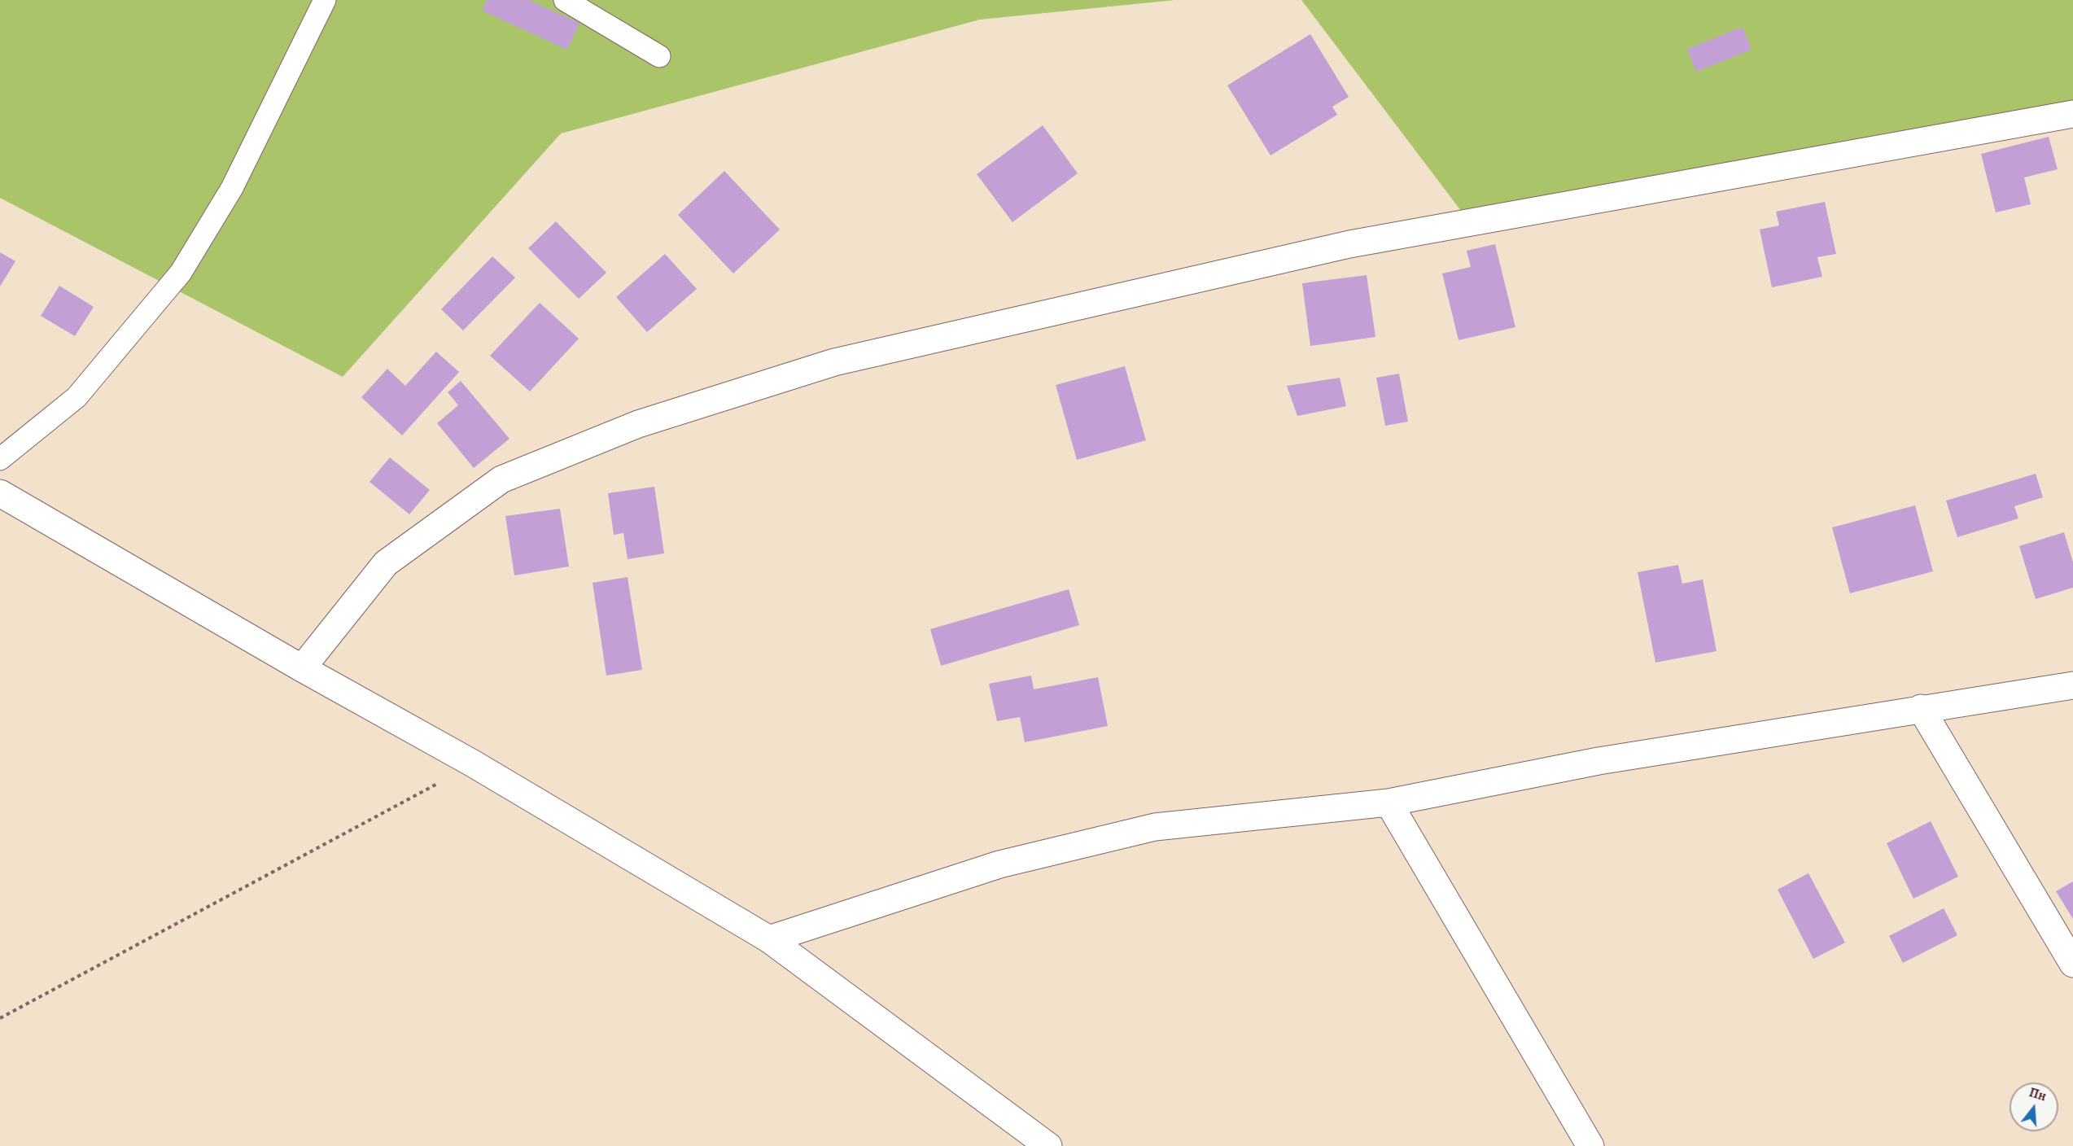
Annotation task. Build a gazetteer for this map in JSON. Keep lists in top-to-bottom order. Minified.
{"north":"top"}
